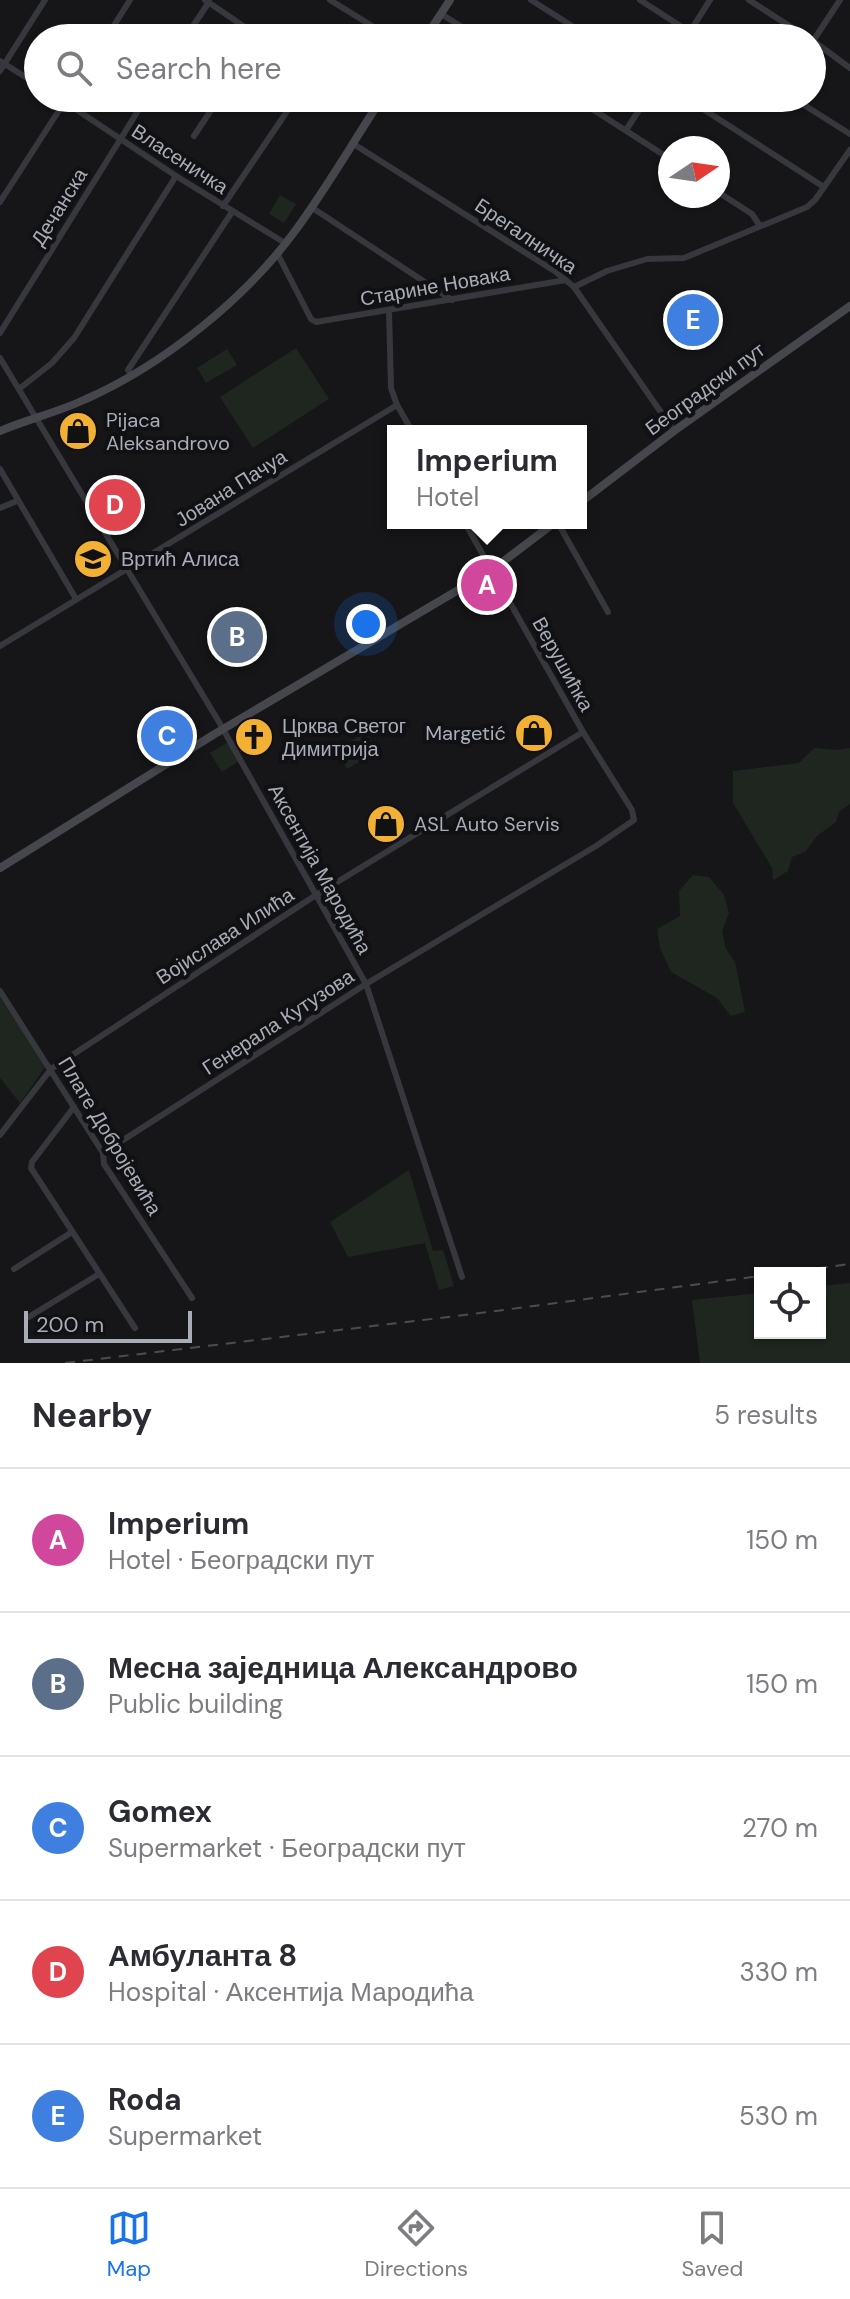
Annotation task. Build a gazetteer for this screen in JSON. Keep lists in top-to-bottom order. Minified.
{"streets":{"main road":["Београдски пут"],"street":["Власеничка","Дечанска","Брегалничка","Старине Новака","Јована Пачуа","Верушићка","Аксентија Мародића","Војислава Илића","Генерала Кутузова","Плате Добројевића"]},"crossings":[["Власеничка","Дечанска"],["Брегалничка","Старине Новака"],["Брегалничка","Београдски пут"],["Јована Пачуа","Аксентија Мародића"],["Верушићка","Војислава Илића"],["Верушићка","Генерала Кутузова"],["Аксентија Мародића","Војислава Илића"],["Аксентија Мародића","Генерала Кутузова"],["Војислава Илића","Плате Добројевића"],["Генерала Кутузова","Плате Добројевића"]],"places":{"shop":["Pijaca Aleksandrovo","Margetić","ASL Auto Servis"],"school or university":["Вртић Алиса"],"church":["Црква Светог Димитрија"]},"scale_bar":"200 m","north":"right","page":{"search":"Search here","pins":["E","D","A","B","C"],"popup":["Imperium","Hotel"],"scale":"200 m","heading":["Nearby","5 results"],"list":[{"mark":"A","name":"Imperium","note":"Hotel · Београдски пут","value":"150 m"},{"mark":"B","name":"Месна заједница Александрово","note":"Public building","value":"150 m"},{"mark":"C","name":"Gomex","note":"Supermarket · Београдски пут","value":"270 m"},{"mark":"D","name":"Амбуланта 8","note":"Hospital · Аксентија Мародића","value":"330 m"},{"mark":"E","name":"Roda","note":"Supermarket","value":"530 m"}],"nav":["Map","Directions","Saved"]}}
